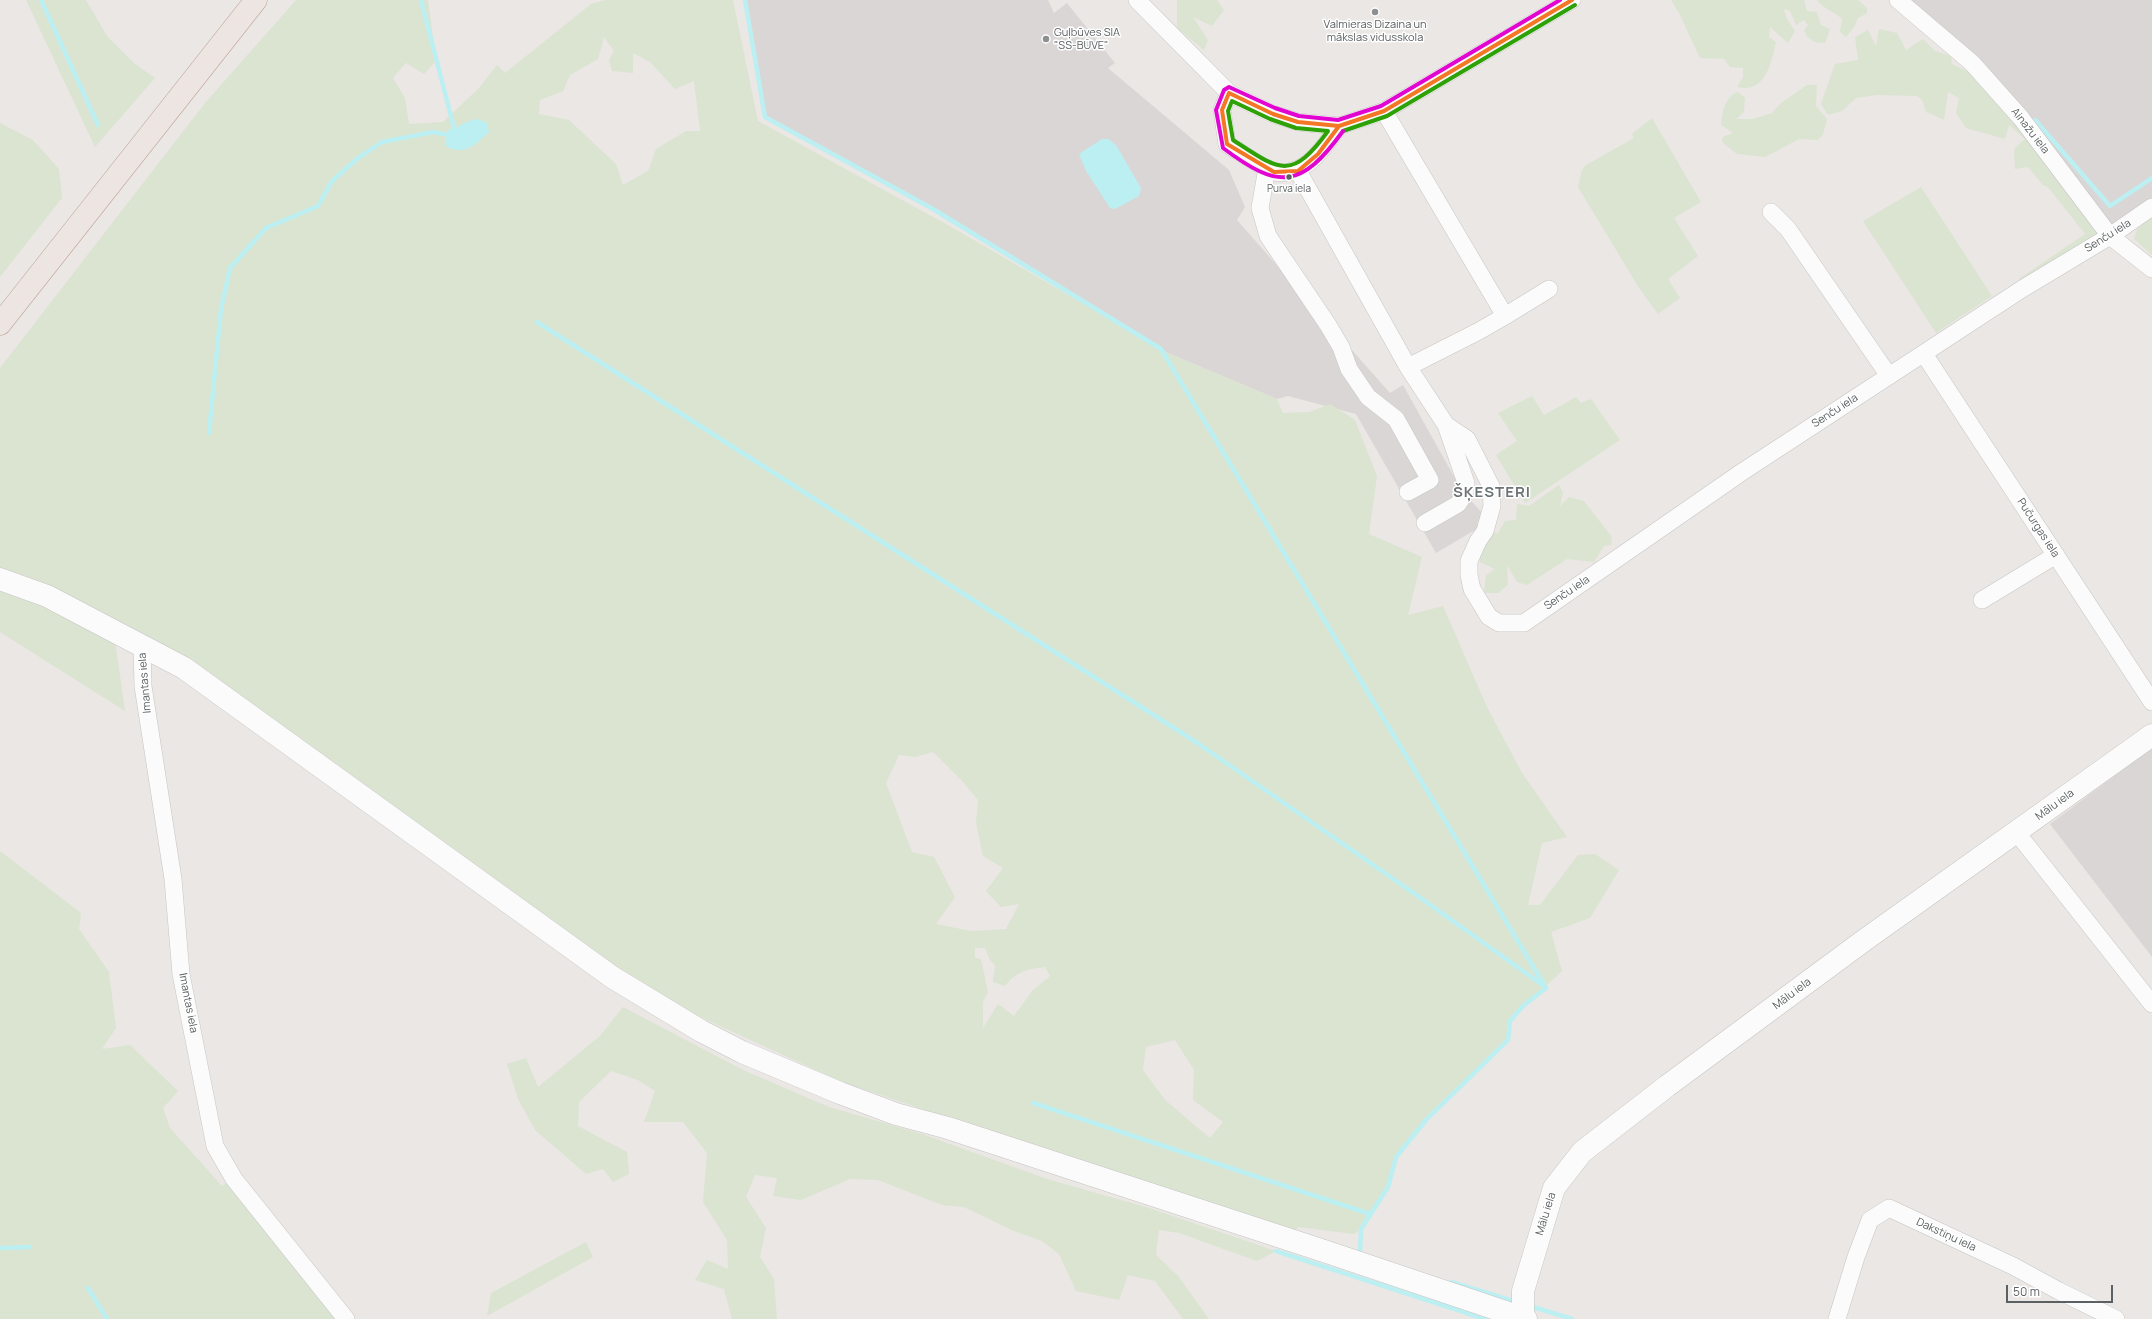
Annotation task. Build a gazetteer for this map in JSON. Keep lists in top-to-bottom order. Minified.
{"streets":{"street":["Ainažu iela","Senču iela","Pučurgas iela","Imantas iela","Mālu iela","Dakstiņu iela"]},"crossings":[["Ainažu iela","Senču iela"],["Senču iela","Pučurgas iela"]],"districts":["ŠĶESTERI"],"places":["Valmieras Dizaina un mākslas vidusskola","Guļbūves SIA \"SS-BŪVE\"","Purva iela"],"scale_bar":"50 m"}
